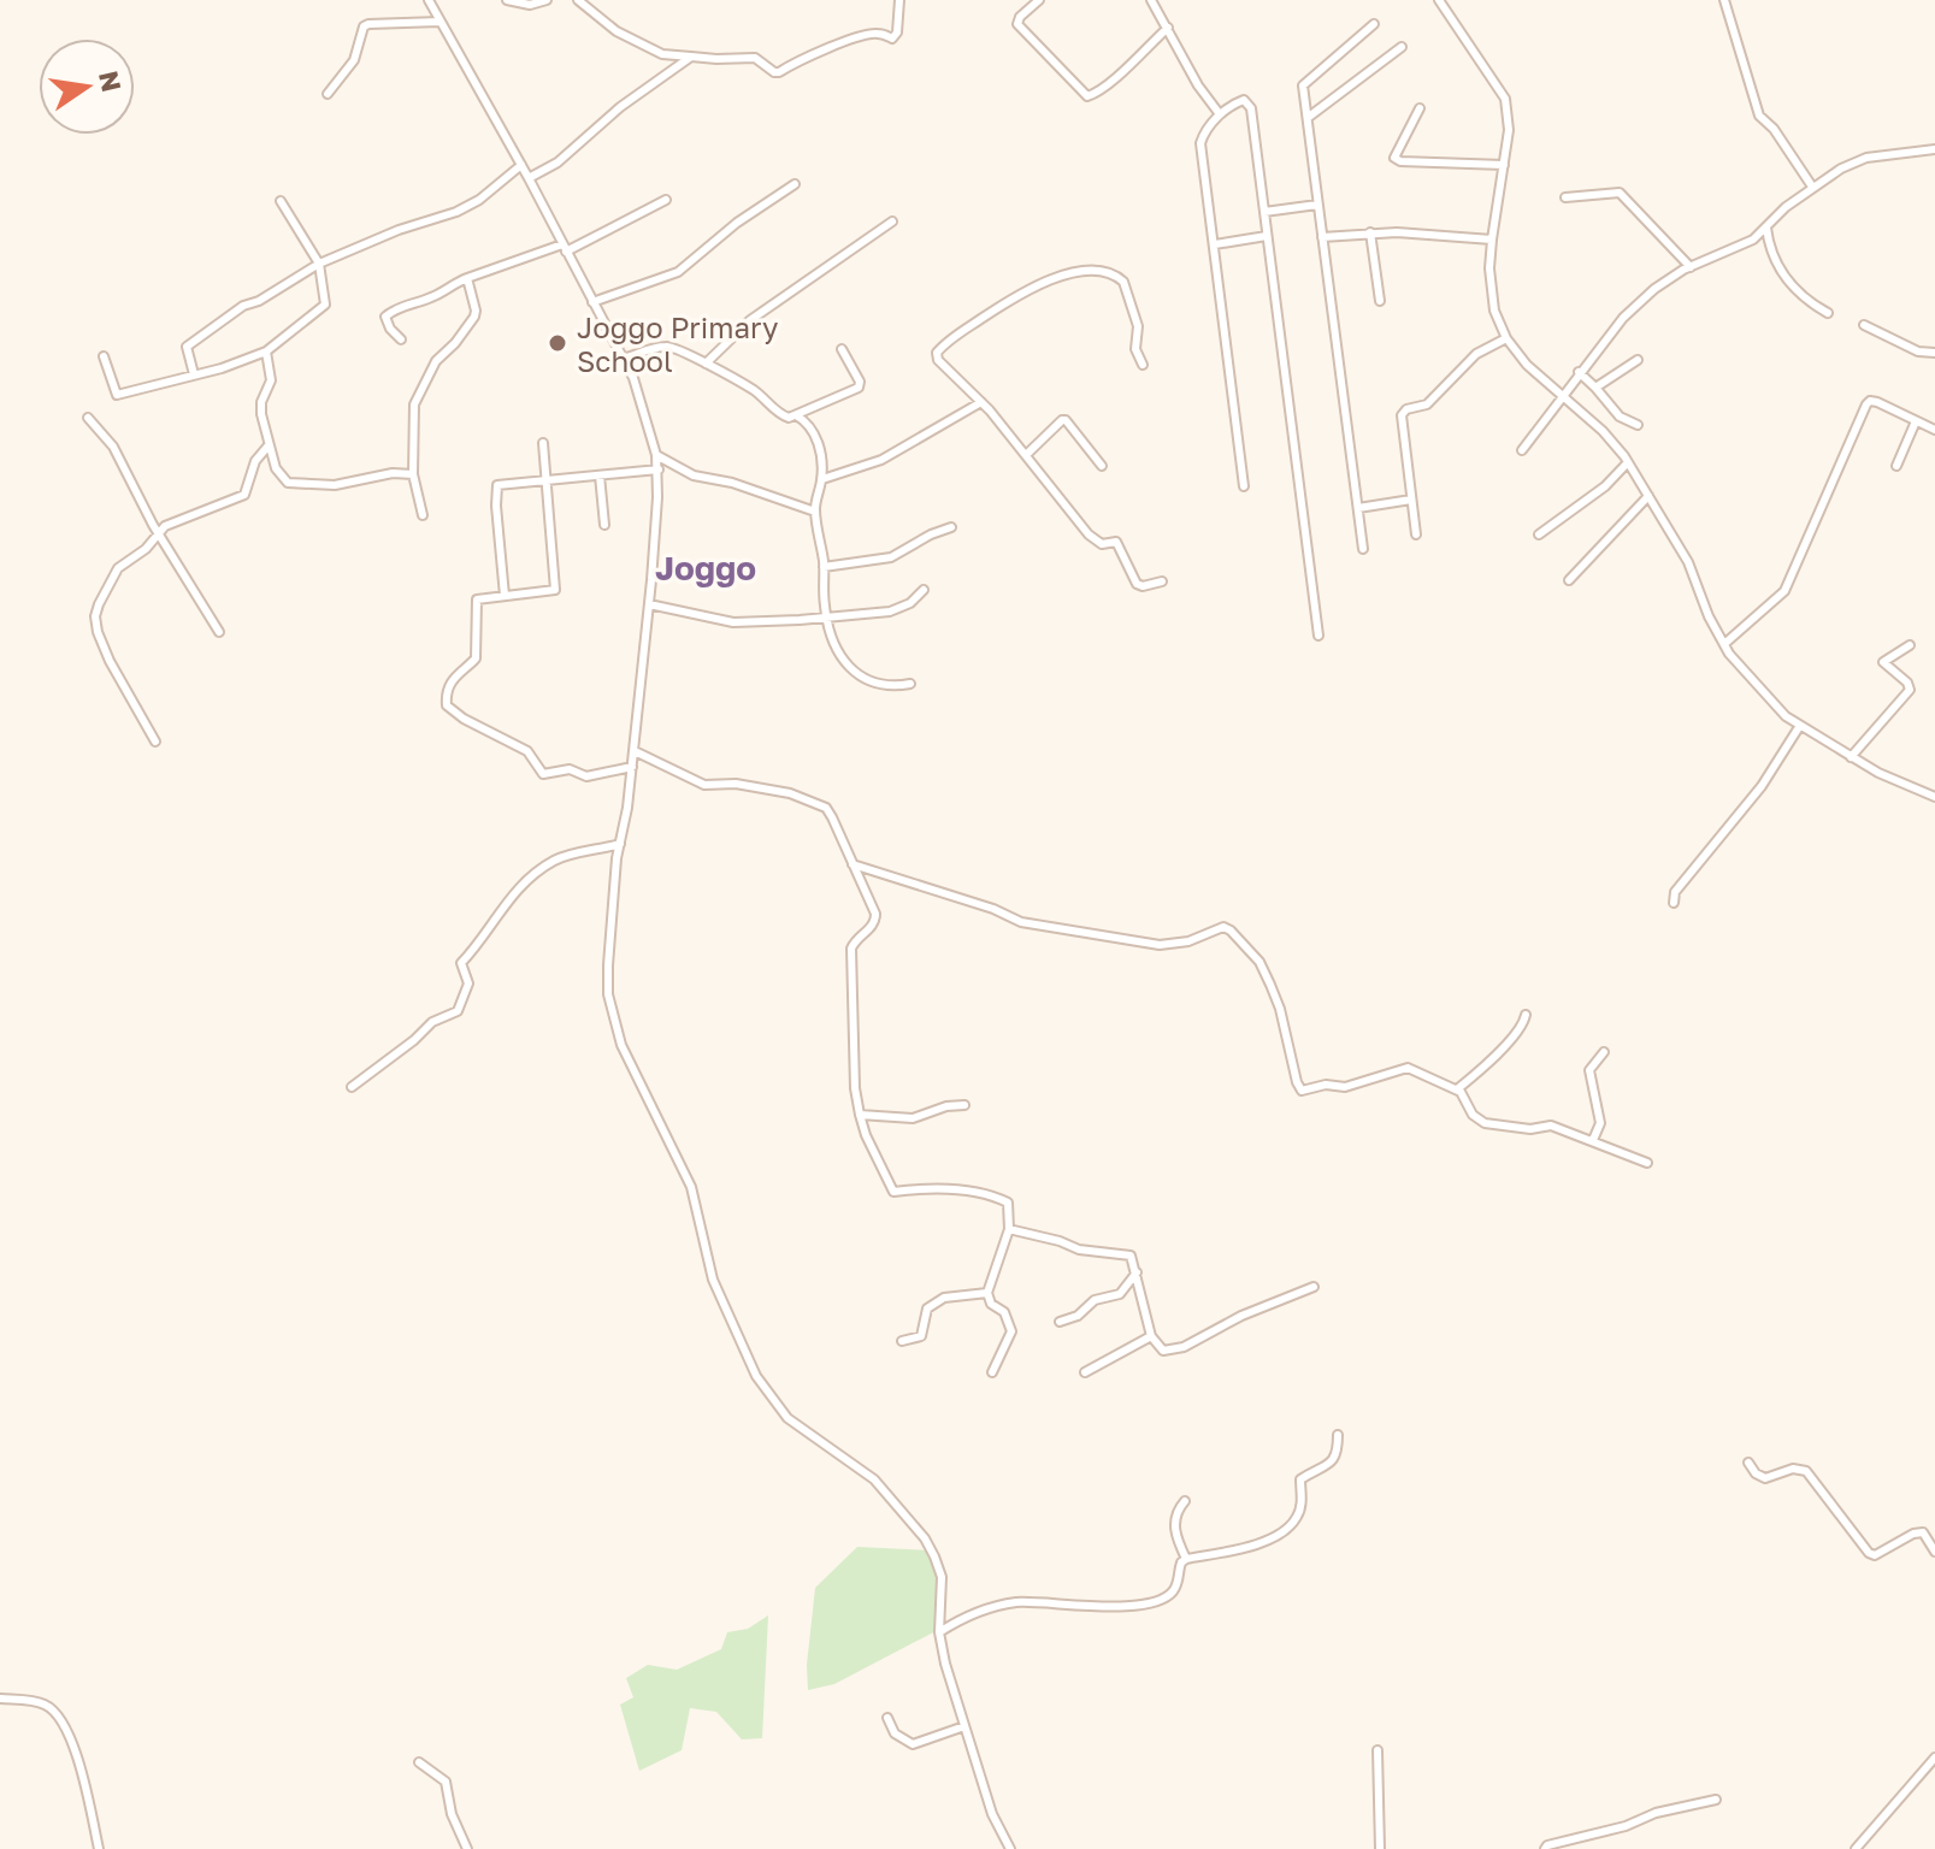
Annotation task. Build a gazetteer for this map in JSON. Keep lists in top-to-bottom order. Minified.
{"districts":["Joggo"],"places":["Joggo Primary School"],"north":"right"}
